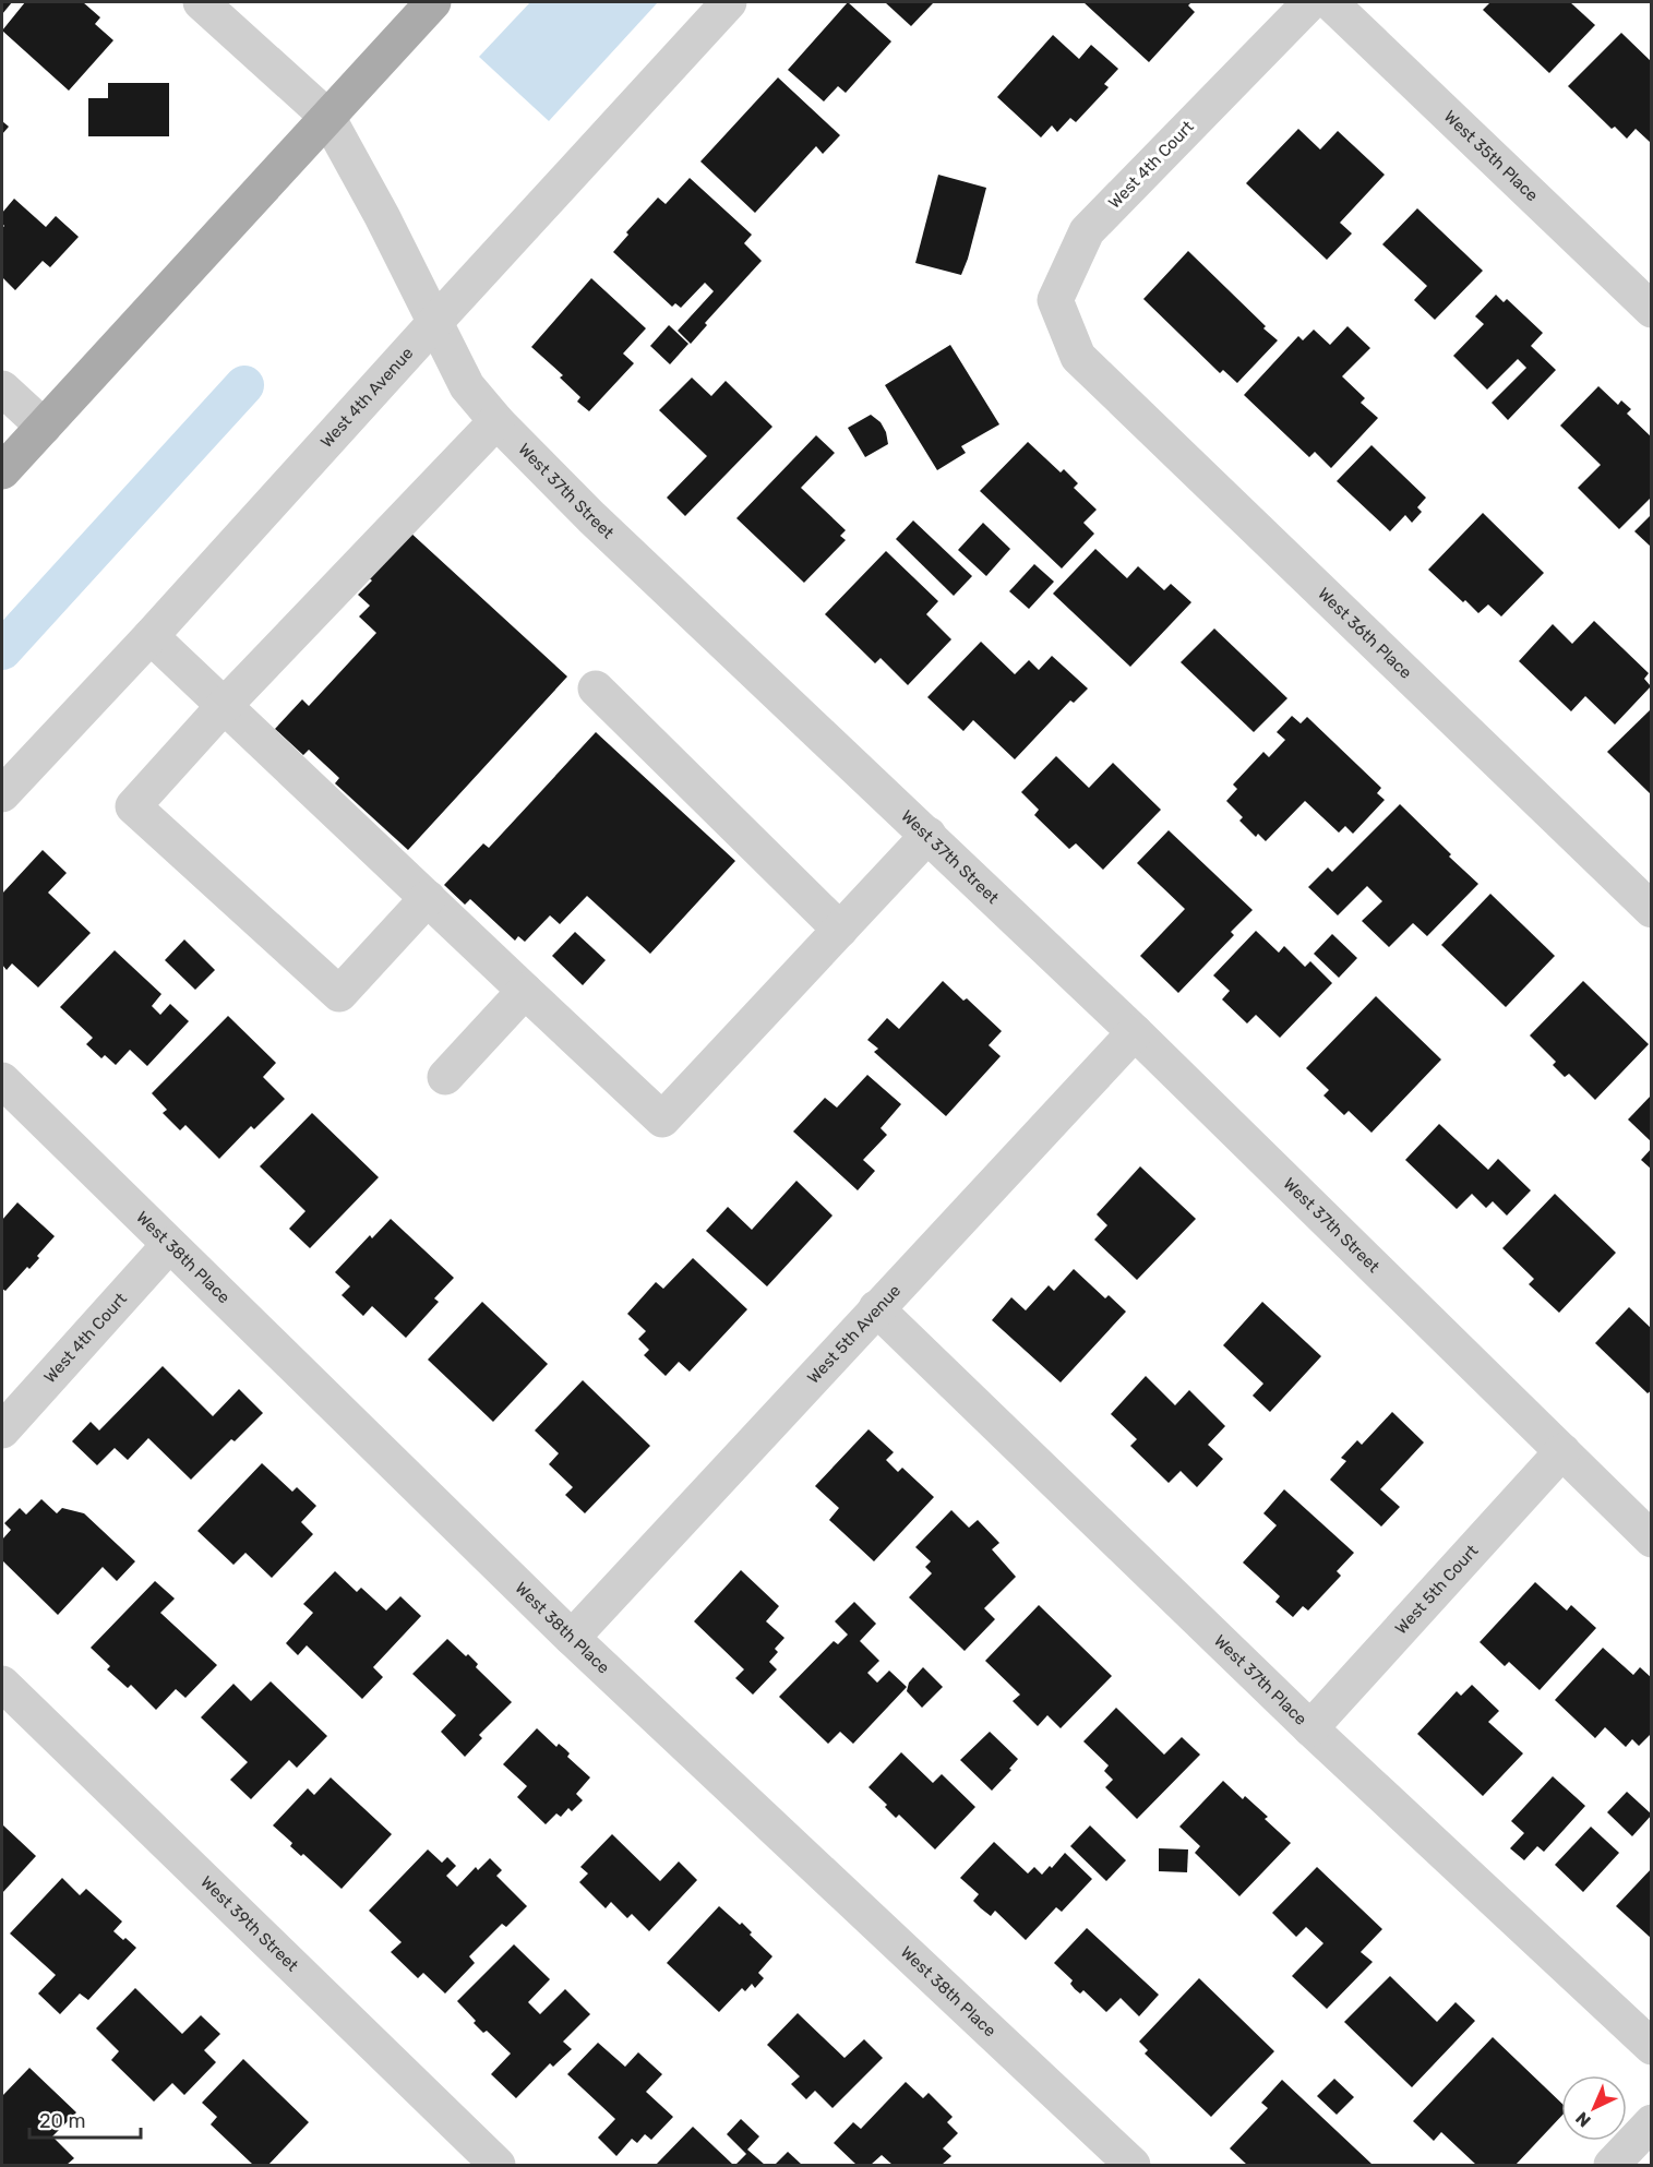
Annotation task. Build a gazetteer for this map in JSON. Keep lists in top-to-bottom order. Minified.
{"streets":{"street":["West 35th Place","West 4th Court","West 4th Avenue","West 37th Street","West 36th Place","West 38th Place","West 5th Avenue","West 5th Court","West 37th Place","West 39th Street"]},"crossings":[["West 4th Court","West 36th Place"],["West 4th Court","West 38th Place"],["West 4th Avenue","West 37th Street"],["West 37th Street","West 5th Avenue"],["West 37th Street","West 5th Court"],["West 38th Place","West 5th Avenue"],["West 5th Avenue","West 37th Place"],["West 5th Court","West 37th Place"]],"scale_bar":"20 m","north":"bottom left"}
